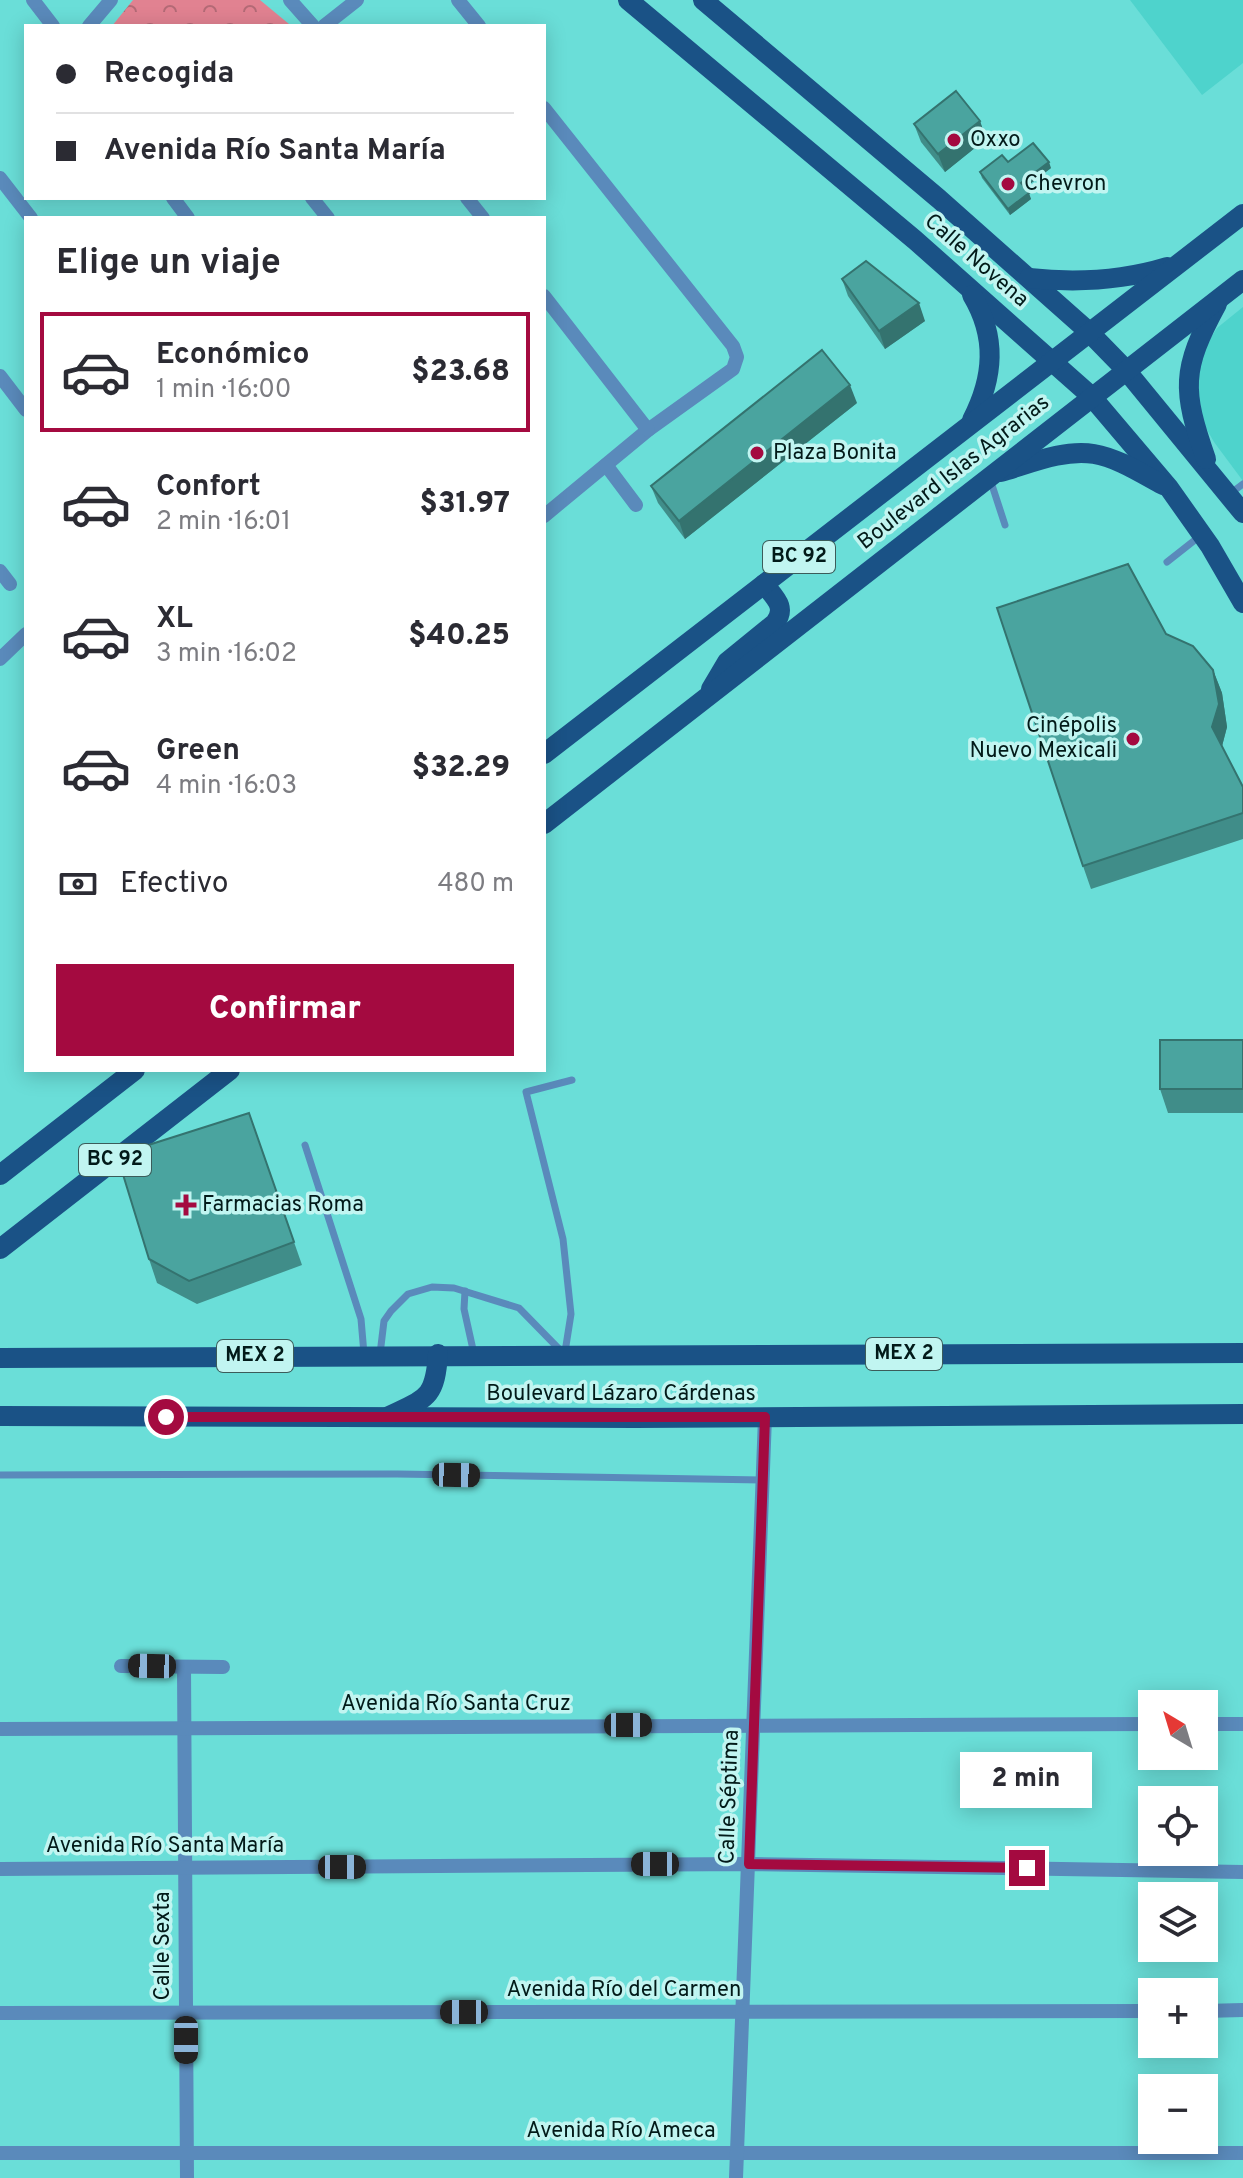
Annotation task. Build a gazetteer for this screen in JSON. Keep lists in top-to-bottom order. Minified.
{"streets":{"main road":["Calle Novena","Boulevard Islas Agrarias","BC 92","MEX 2","Boulevard Lázaro Cárdenas"],"street":["Avenida Río Santa Cruz","Calle Séptima","Avenida Río Santa María","Calle Sexta","Avenida Río del Carmen","Avenida Río Ameca"]},"crossings":[["Calle Novena","Boulevard Islas Agrarias"],["Boulevard Lázaro Cárdenas","Calle Séptima"],["Avenida Río Santa Cruz","Calle Séptima"],["Avenida Río Santa Cruz","Calle Sexta"],["Calle Séptima","Avenida Río Santa María"],["Calle Séptima","Avenida Río del Carmen"],["Calle Séptima","Avenida Río Ameca"],["Avenida Río Santa María","Calle Sexta"],["Calle Sexta","Avenida Río del Carmen"],["Calle Sexta","Avenida Río Ameca"]],"places":{"other":["Oxxo","Chevron","Plaza Bonita","Cinépolis Nuevo Mexicali"],"health":["Farmacias Roma"]},"north":"top left","page":{"banner":["Recogida","Avenida Río Santa María"],"heading":"Elige un viaje","list":[{"name":"Económico","note":"1 min · 16:00","value":"$23.68"},{"name":"Confort","note":"2 min · 16:01","value":"$31.97"},{"name":"XL","note":"3 min · 16:02","value":"$40.25"},{"name":"Green","note":"4 min · 16:03","value":"$32.29"}],"pay":["Efectivo","480 m"],"buttons":"Confirmar","map_buttons":["+","−"],"bubble":"2 min"}}
